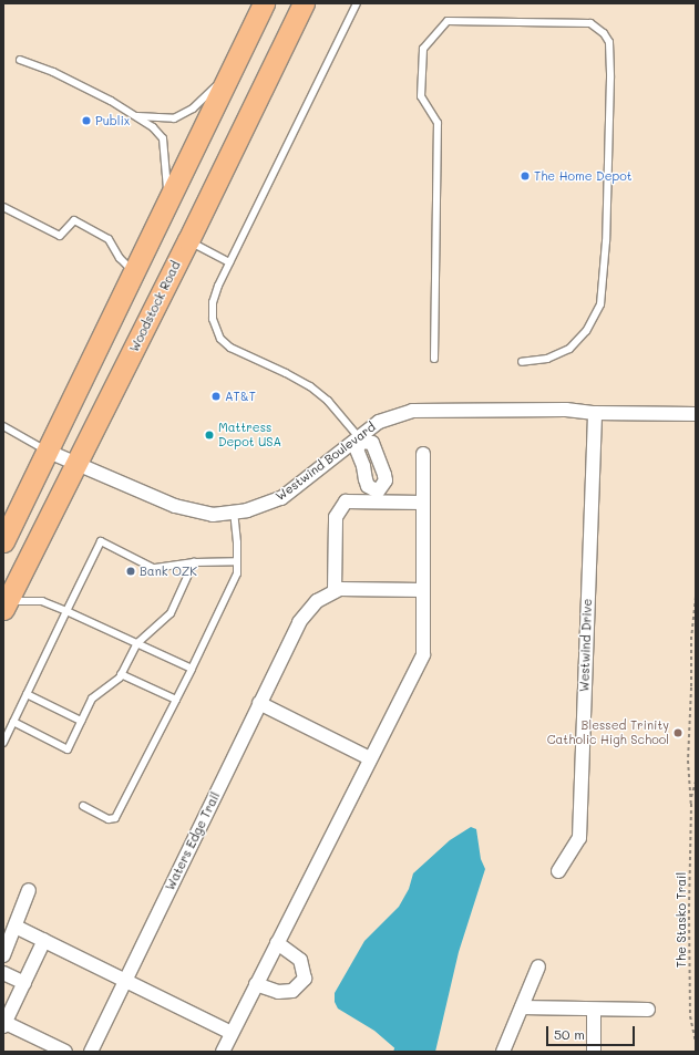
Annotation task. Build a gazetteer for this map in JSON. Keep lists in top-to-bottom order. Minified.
{"streets":{"main road":["Woodstock Road"],"street":["Westwind Boulevard","Westwind Drive","Waters Edge Trail"],"path":["The Stasko Trail"]},"crossings":[["Woodstock Road","Westwind Boulevard"],["Westwind Boulevard","Westwind Drive"]],"places":["Publix","The Home Depot","AT&T","Mattress Depot USA","Bank OZK","Blessed Trinity Catholic High School"],"scale_bar":"50 m"}
